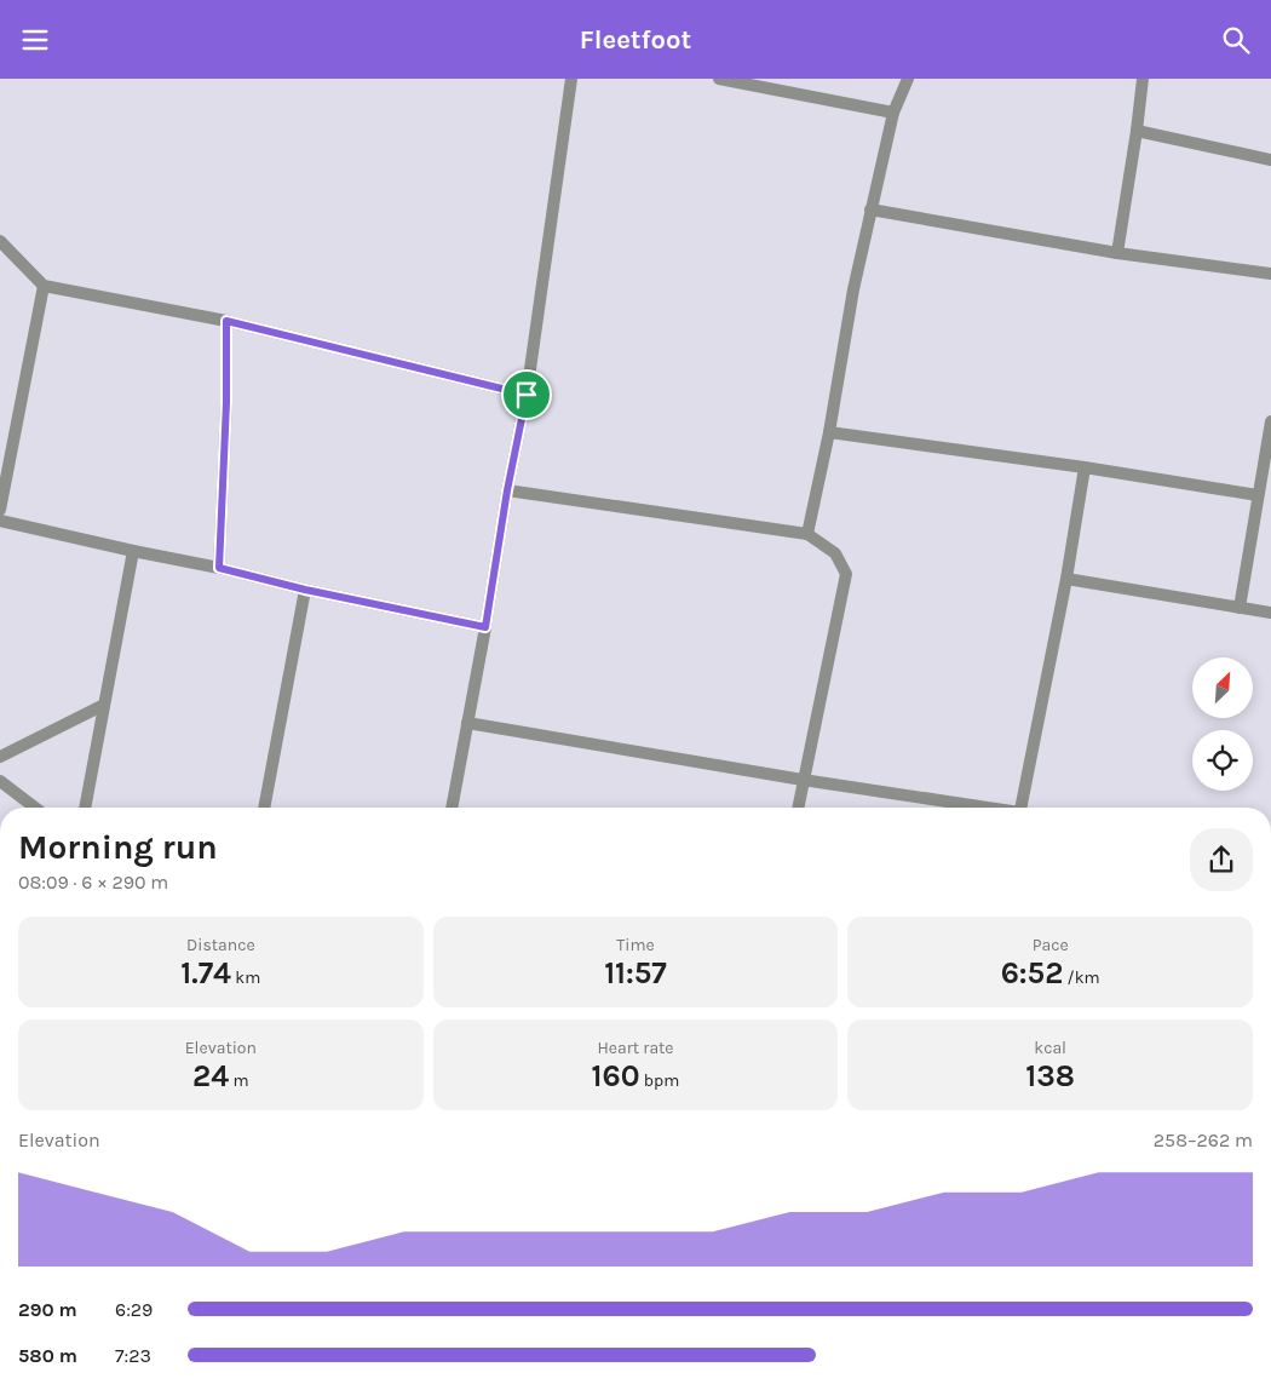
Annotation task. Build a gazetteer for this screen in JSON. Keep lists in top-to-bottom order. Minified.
{"north":"top right","page":{"header":"Fleetfoot","heading":["Morning run","08:09 · 6 × 290 m"],"stats":[["Distance","1.74 km"],["Time","11:57"],["Pace","6:52 /km"],["Elevation","24 m"],["Heart rate","160 bpm"],["kcal","138"]],"chart":["Elevation","258–262 m"],"list":[{"name":"290 m","note":"6:29"},{"name":"580 m","note":"7:23"}]}}
